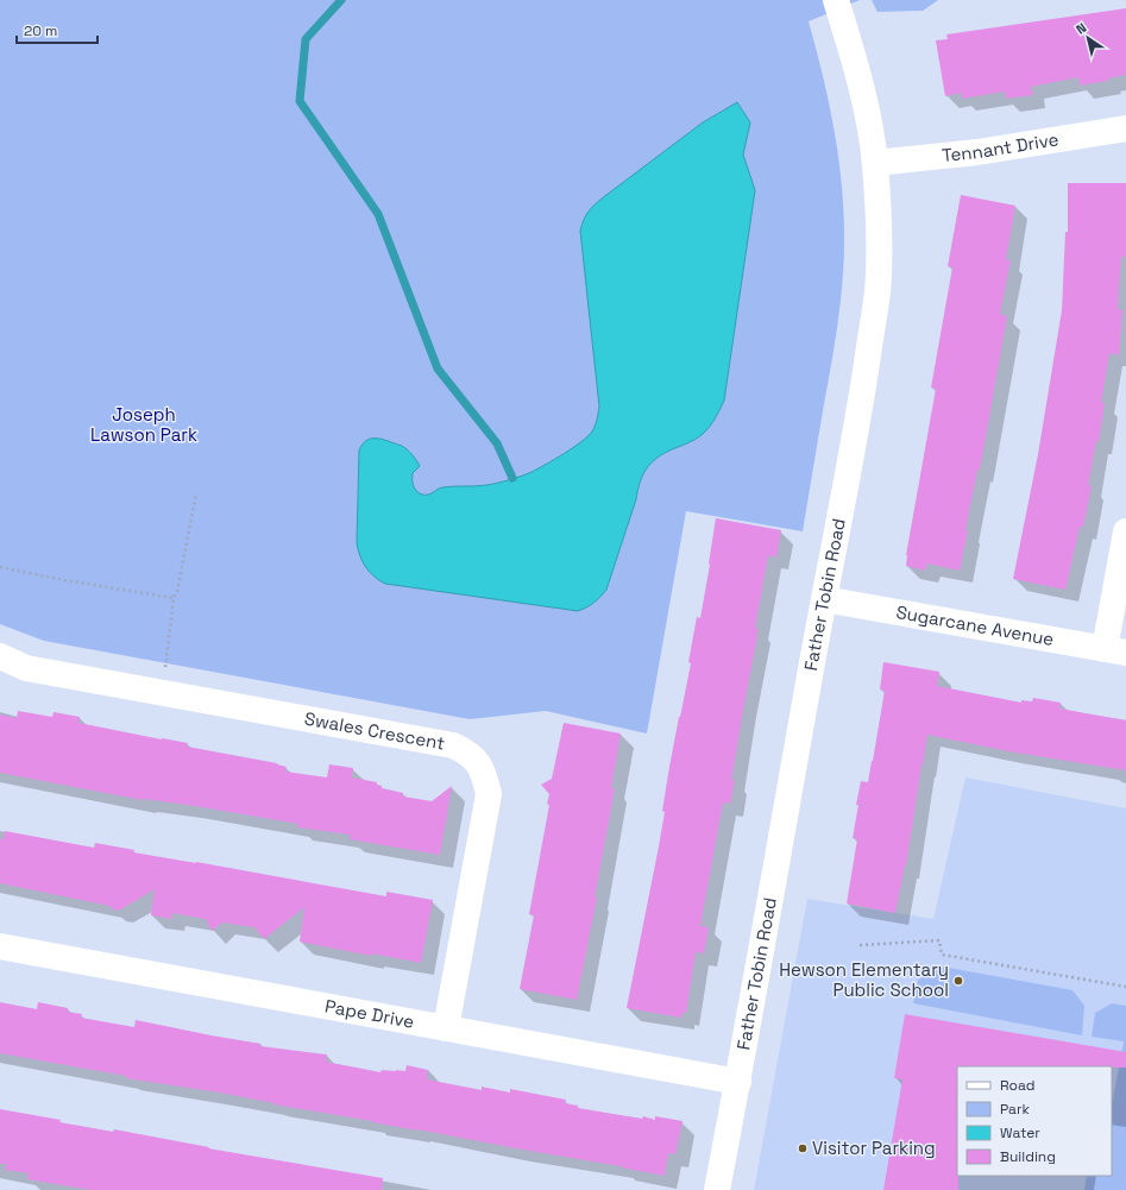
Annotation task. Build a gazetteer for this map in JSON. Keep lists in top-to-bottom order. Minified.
{"streets":{"street":["Tennant Drive","Father Tobin Road","Sugarcane Avenue","Swales Crescent","Pape Drive"]},"crossings":[["Tennant Drive","Father Tobin Road"],["Father Tobin Road","Sugarcane Avenue"],["Father Tobin Road","Pape Drive"],["Swales Crescent","Pape Drive"]],"parks":["Joseph Lawson Park"],"places":["Hewson Elementary Public School","Visitor Parking"],"legend":["Road","Park","Water","Building"],"scale_bar":"20 m","north":"top left"}
